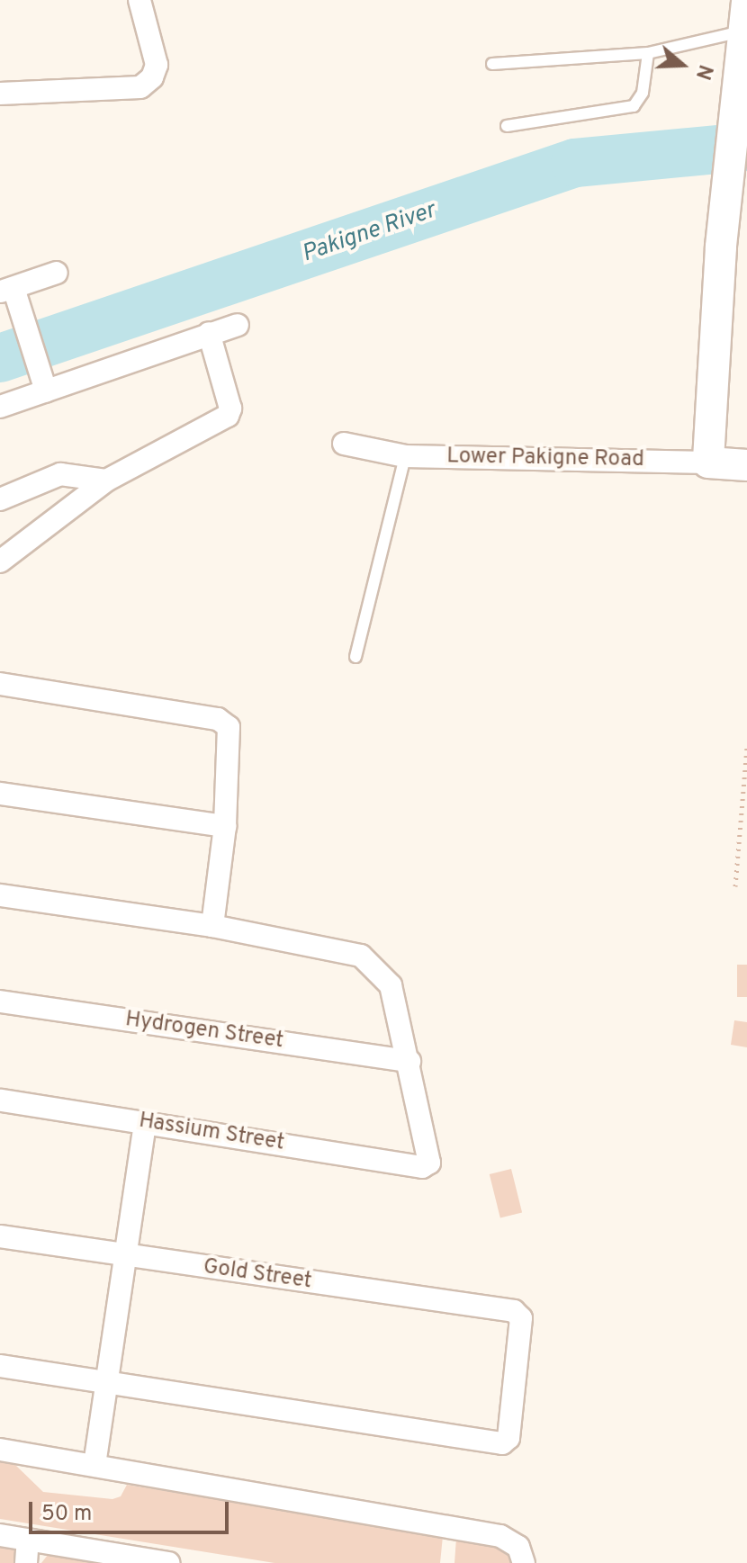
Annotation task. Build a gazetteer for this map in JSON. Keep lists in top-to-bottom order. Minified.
{"streets":{"street":["Lower Pakigne Road","Hydrogen Street","Hassium Street","Gold Street"]},"crossings":[["Hydrogen Street","Hassium Street"]],"water":["Pakigne River"],"scale_bar":"50 m","north":"right"}
